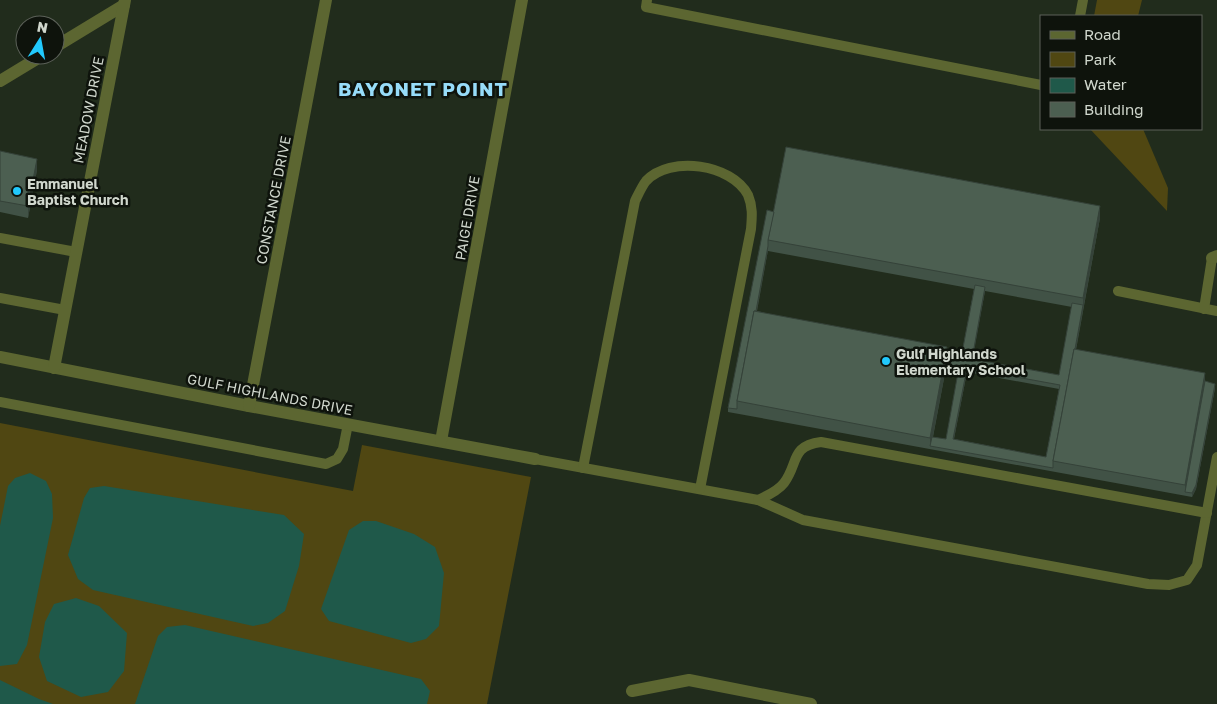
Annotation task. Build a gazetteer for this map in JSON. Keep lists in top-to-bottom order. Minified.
{"streets":{"street":["MEADOW DRIVE","CONSTANCE DRIVE","PAIGE DRIVE","GULF HIGHLANDS DRIVE"]},"crossings":[["MEADOW DRIVE","GULF HIGHLANDS DRIVE"],["CONSTANCE DRIVE","GULF HIGHLANDS DRIVE"],["PAIGE DRIVE","GULF HIGHLANDS DRIVE"]],"districts":["BAYONET POINT"],"places":["Emmanuel Baptist Church","Gulf Highlands Elementary School"],"legend":["Road","Park","Water","Building"],"north":"top"}
